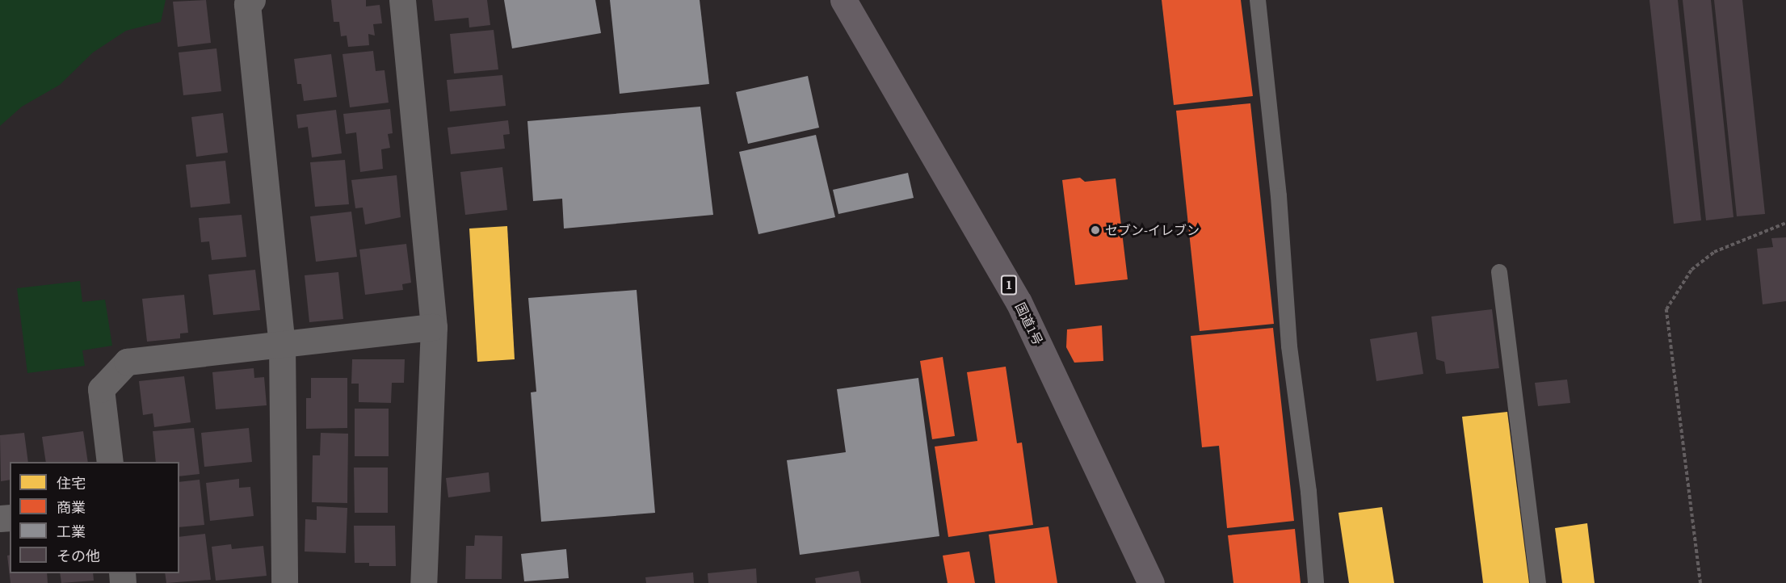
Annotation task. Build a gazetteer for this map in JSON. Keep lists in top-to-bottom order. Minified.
{"streets":{"highway":["1","国道1号"]},"places":["セブン-イレブン"],"legend":["住宅","商業","工業","その他"]}
